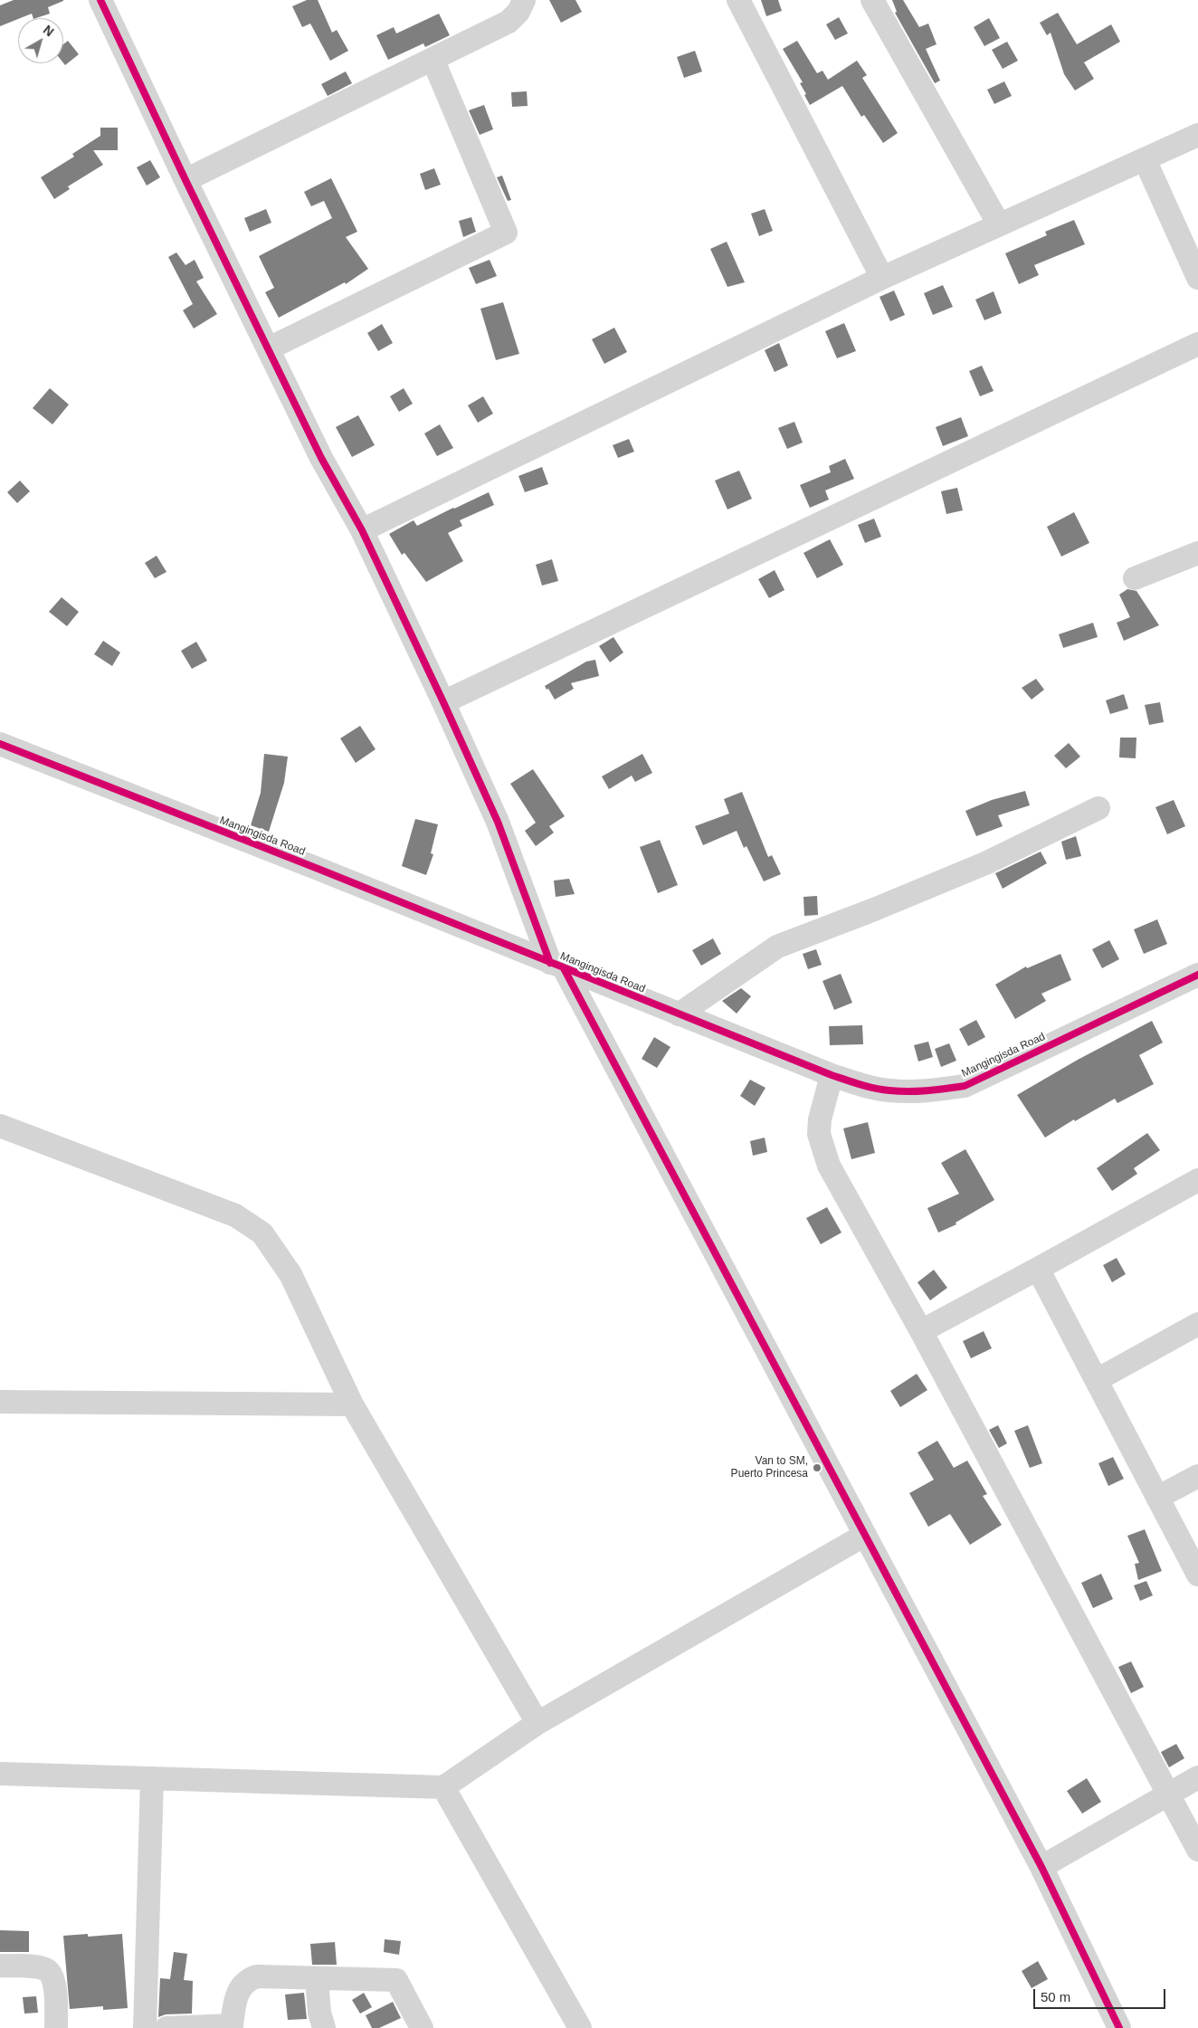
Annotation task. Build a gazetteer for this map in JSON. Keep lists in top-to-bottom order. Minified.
{"streets":{"street":["Mangingisda Road"]},"places":["Van to SM, Puerto Princesa"],"scale_bar":"50 m","north":"top right"}
